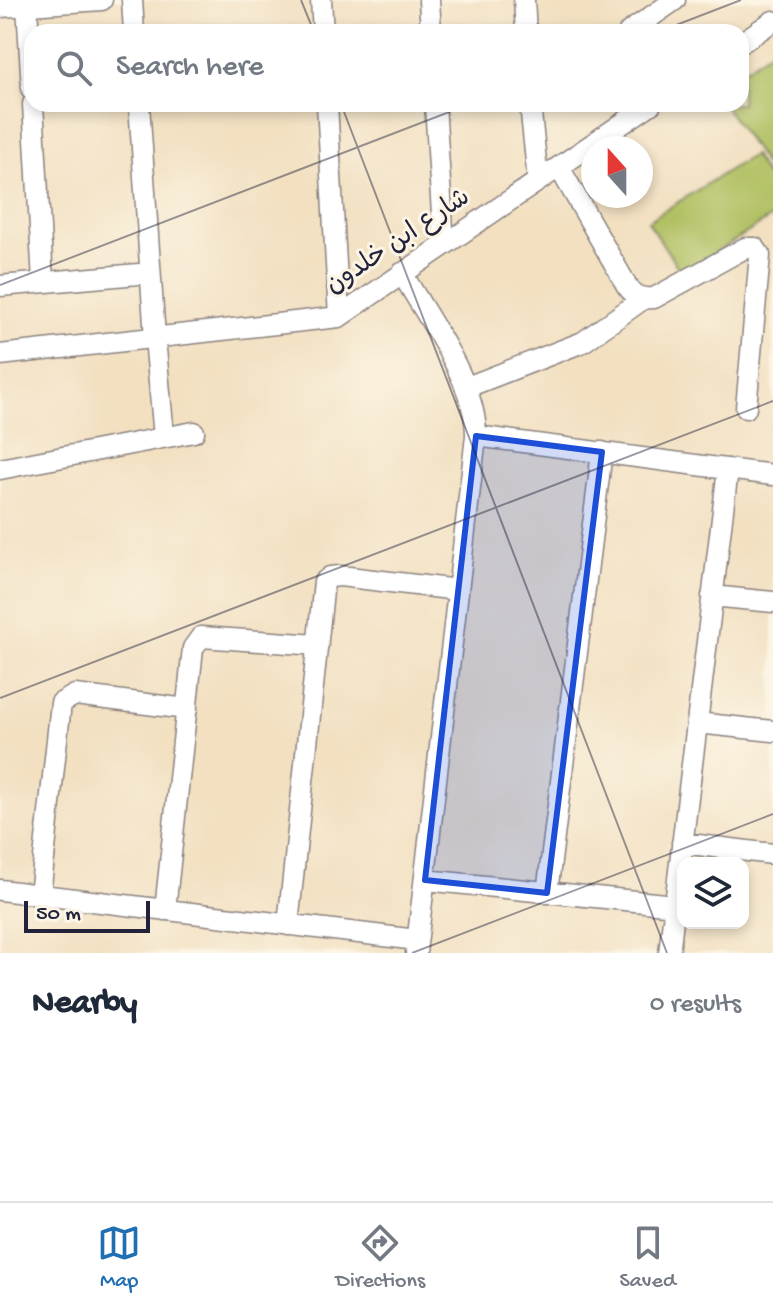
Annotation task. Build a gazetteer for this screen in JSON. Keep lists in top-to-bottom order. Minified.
{"streets":{"street":["شارع ابن خلدون"]},"scale_bar":"50 m","north":"top","page":{"search":"Search here","scale":"50 m","heading":["Nearby","0 results"],"nav":["Map","Directions","Saved"]}}
